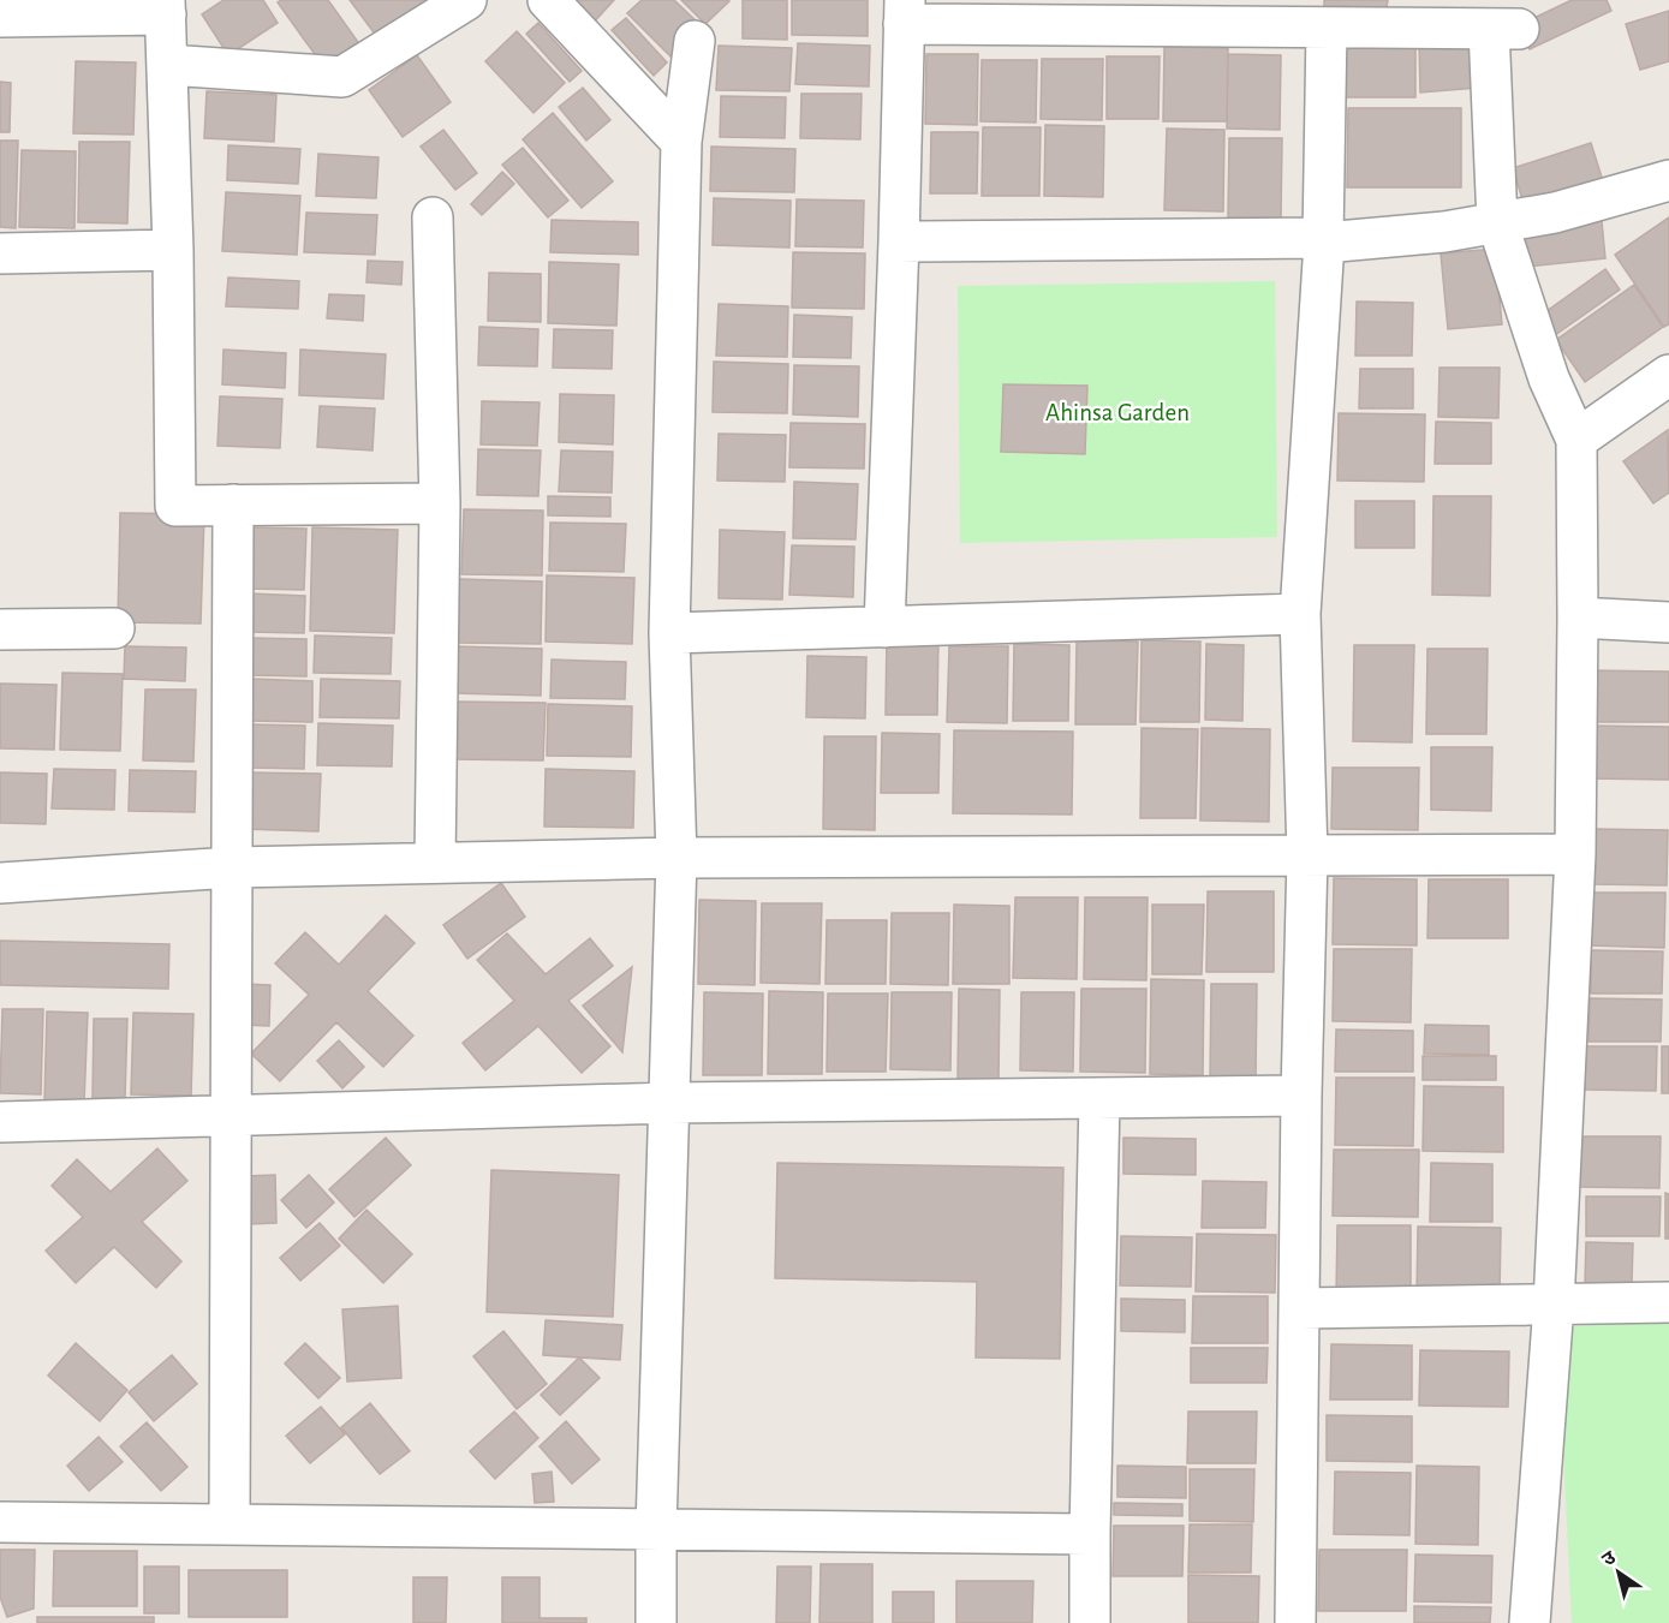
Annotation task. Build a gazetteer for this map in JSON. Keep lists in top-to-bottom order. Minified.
{"parks":["Ahinsa Garden"],"north":"top left"}
